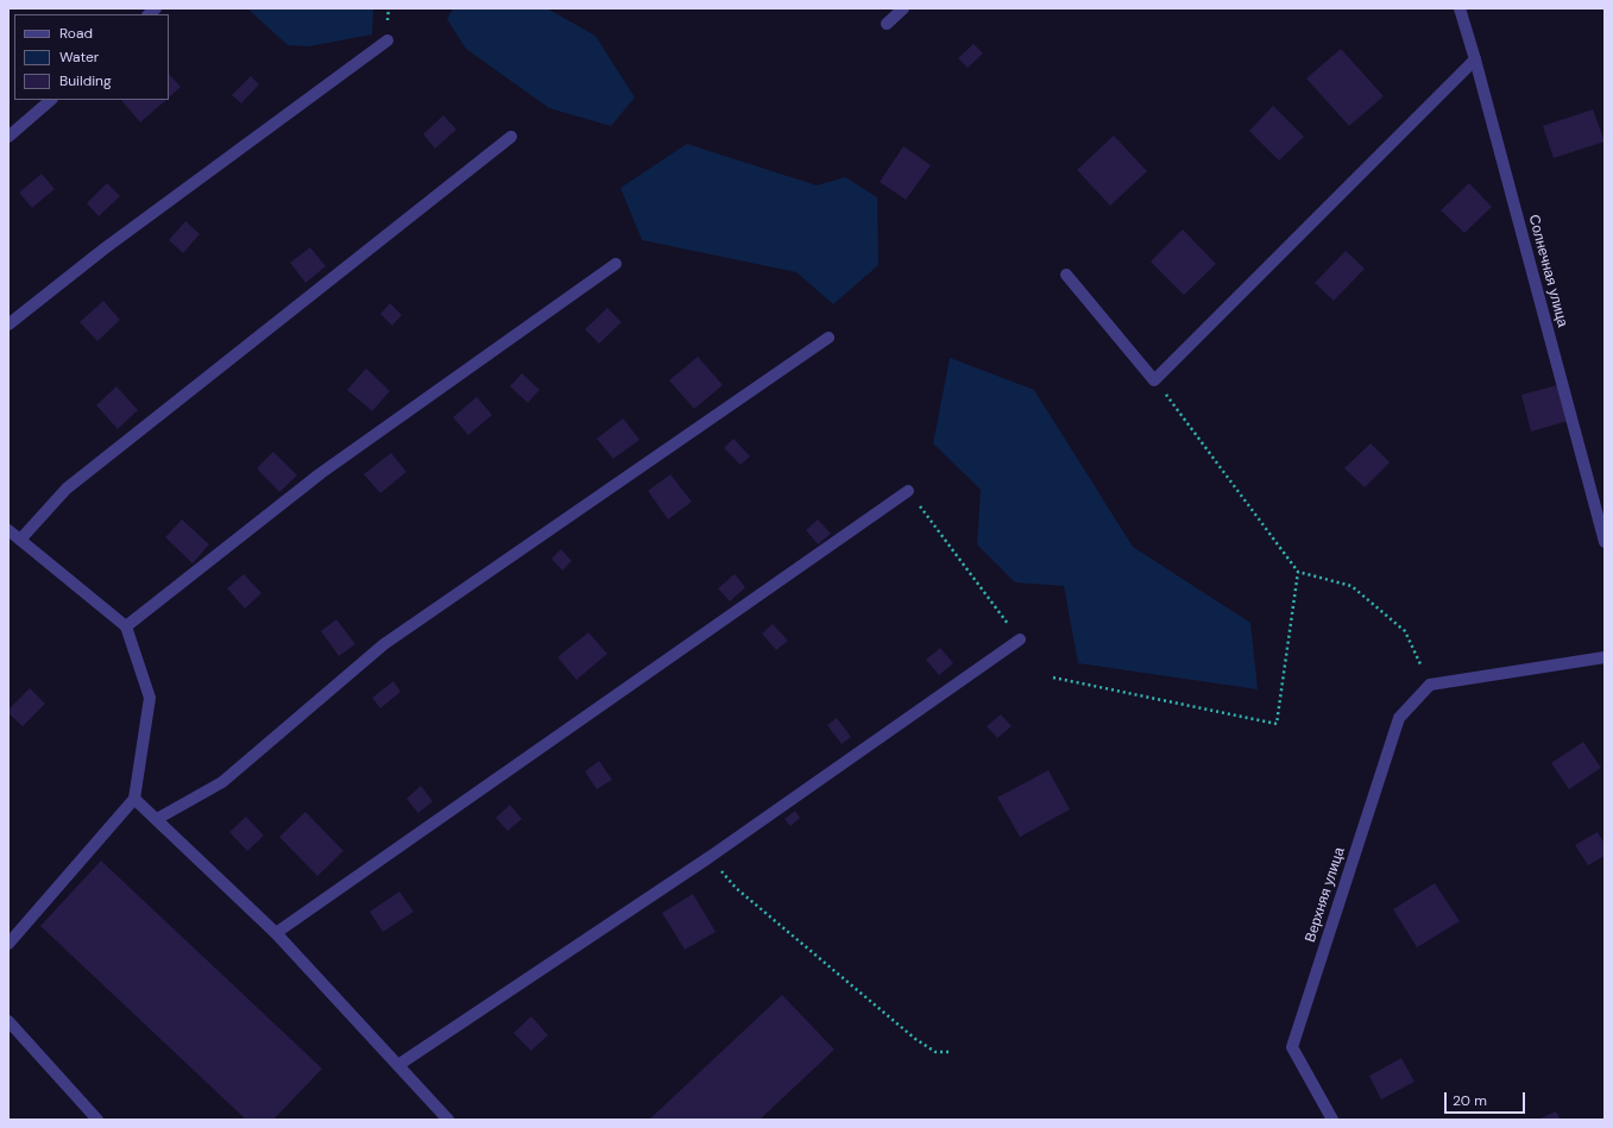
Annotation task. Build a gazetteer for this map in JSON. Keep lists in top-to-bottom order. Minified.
{"streets":{"street":["Солнечная улица","Верхняя улица"]},"legend":["Road","Water","Building"],"scale_bar":"20 m"}
